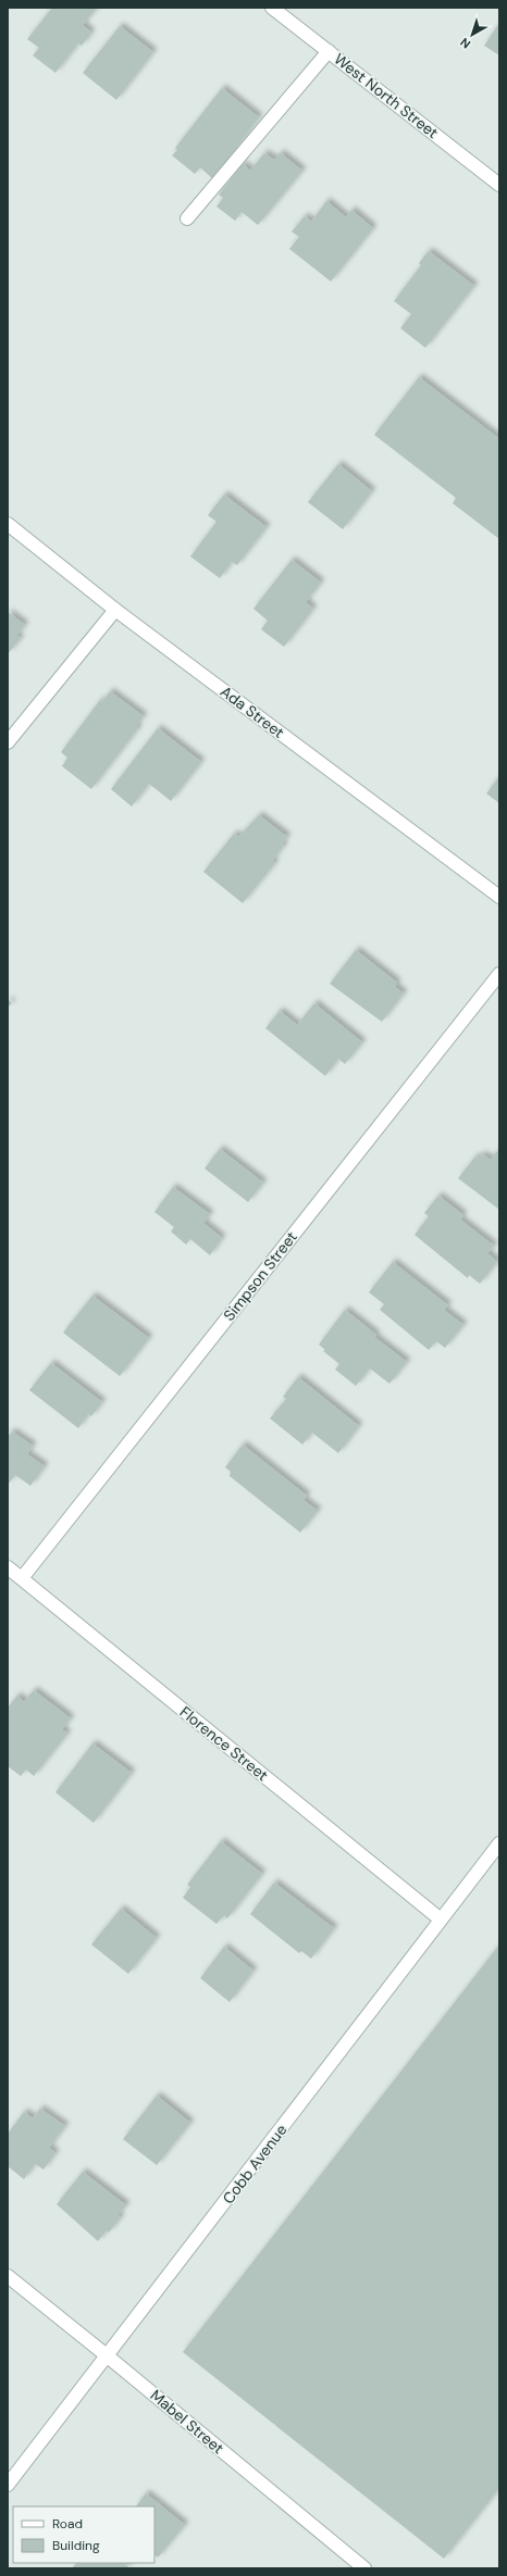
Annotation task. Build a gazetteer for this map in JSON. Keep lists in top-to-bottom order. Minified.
{"streets":{"street":["West North Street","Ada Street","Simpson Street","Florence Street","Cobb Avenue","Mabel Street"]},"crossings":[["Simpson Street","Florence Street"],["Florence Street","Cobb Avenue"],["Cobb Avenue","Mabel Street"]],"legend":["Road","Building"],"north":"bottom left"}
